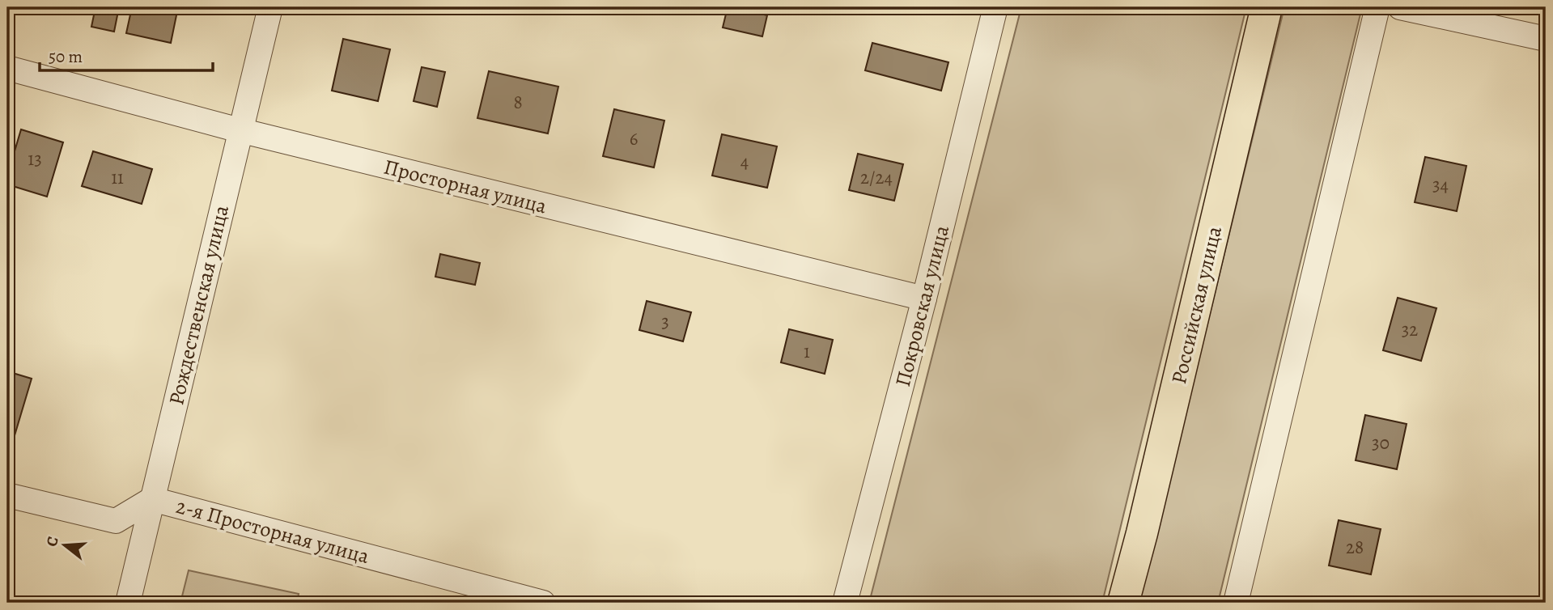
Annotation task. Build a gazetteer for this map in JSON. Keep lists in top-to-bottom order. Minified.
{"streets":{"main road":["Российская улица"],"street":["Просторная улица","Рождественская улица","Покровская улица","2-я Просторная улица"]},"crossings":[["Просторная улица","Рождественская улица"],["Просторная улица","Покровская улица"],["Рождественская улица","2-я Просторная улица"]],"house_numbers":["8","6","13","4","11","2/24","34","3","32","1","30","28"],"scale_bar":"50 m","north":"left"}
